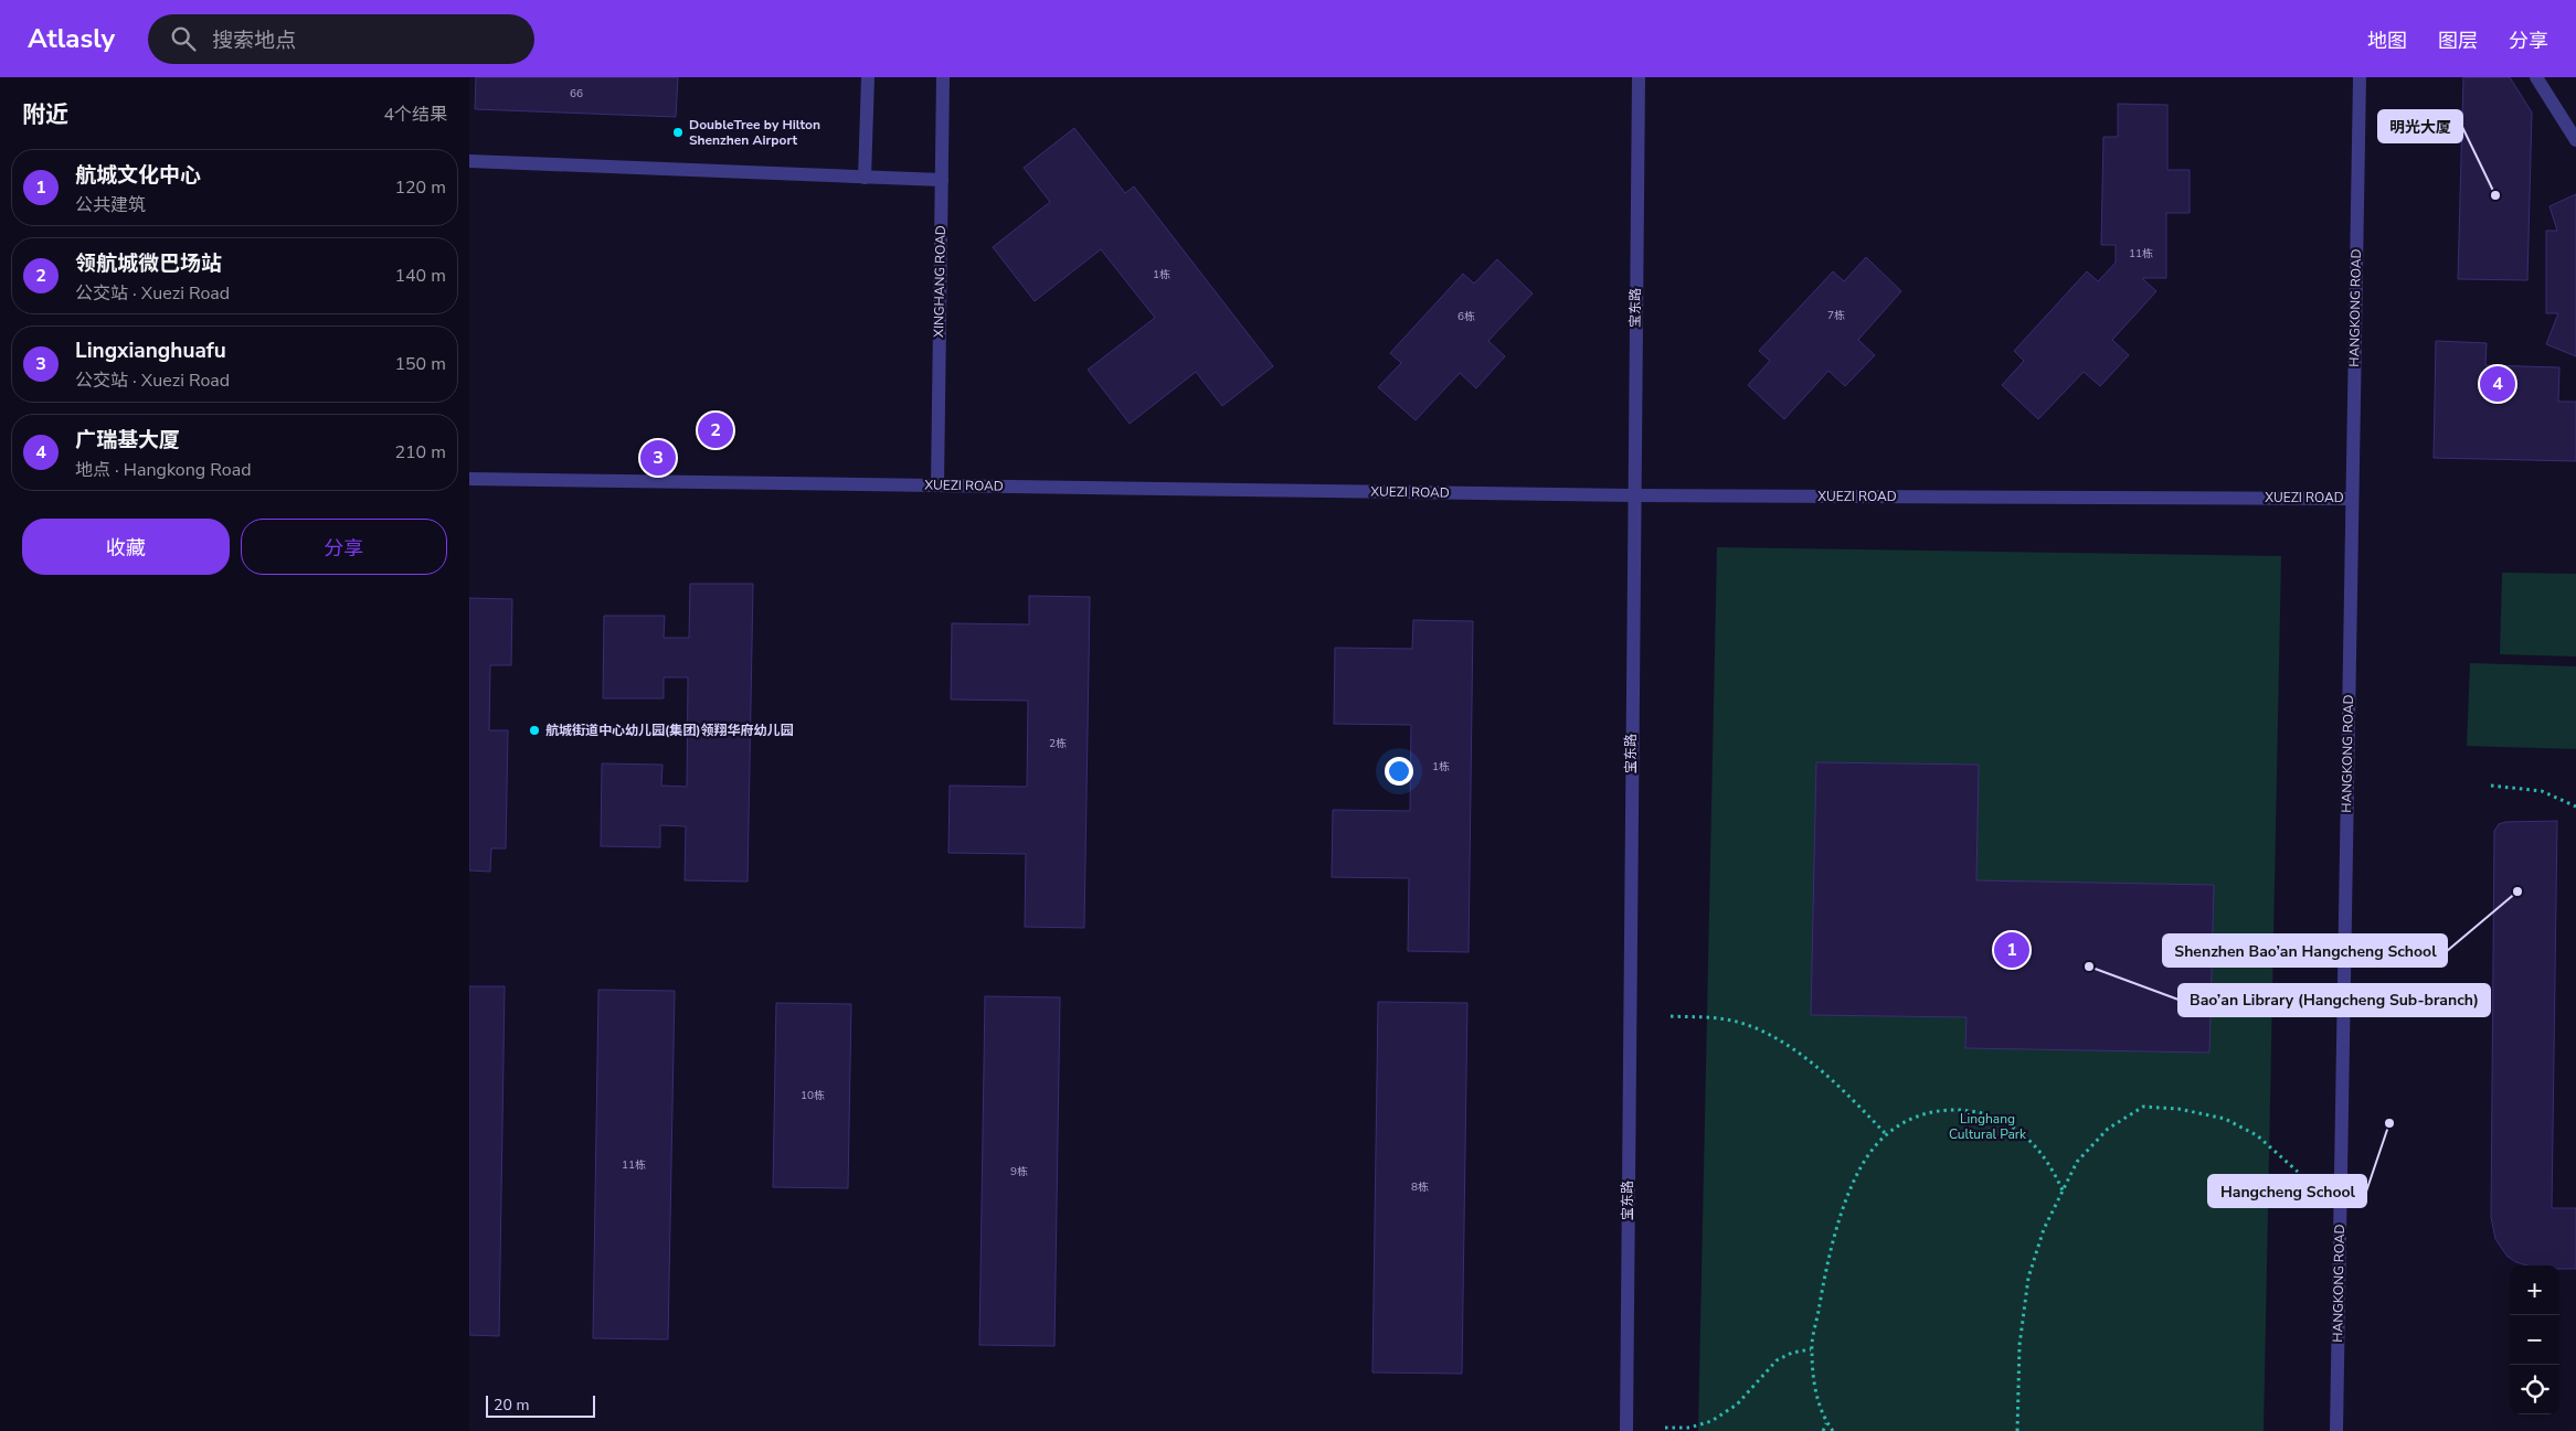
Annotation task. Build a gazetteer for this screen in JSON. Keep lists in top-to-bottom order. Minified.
{"streets":{"street":["XINGHANG ROAD","宝东路","HANGKONG ROAD","XUEZI ROAD"]},"crossings":[["XINGHANG ROAD","XUEZI ROAD"],["宝东路","XUEZI ROAD"],["HANGKONG ROAD","XUEZI ROAD"]],"parks":["Linghang Cultural Park"],"places":["DoubleTree by Hilton Shenzhen Airport","明光大厦","航城街道中心幼儿园(集团)领翔华府幼儿园","Shenzhen Bao’an Hangcheng School","Bao’an Library (Hangcheng Sub-branch)","Hangcheng School"],"house_numbers":["66","11栋","1栋","7栋","6栋","2栋","1栋","10栋","11栋","9栋","8栋"],"scale_bar":"20 m","page":{"header":"Atlasly","search":"搜索地点","nav":["地图","图层","分享"],"heading":["附近","4个结果"],"list":[{"mark":"1","name":"航城文化中心","note":"公共建筑","value":"120 m"},{"mark":"2","name":"领航城微巴场站","note":"公交站 · Xuezi Road","value":"140 m"},{"mark":"3","name":"Lingxianghuafu","note":"公交站 · Xuezi Road","value":"150 m"},{"mark":"4","name":"广瑞基大厦","note":"地点 · Hangkong Road","value":"210 m"}],"pins":["4","2","3","1"],"buttons":["收藏","分享"],"map_buttons":["+","−"],"scale":"20 m"}}
